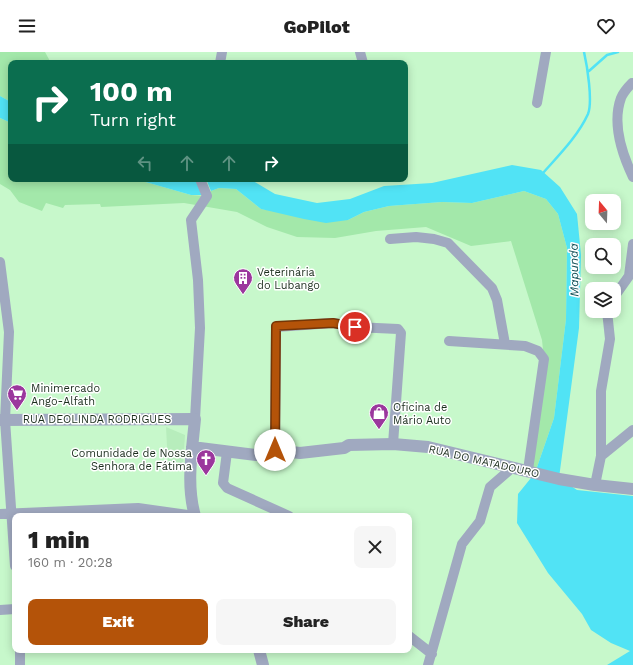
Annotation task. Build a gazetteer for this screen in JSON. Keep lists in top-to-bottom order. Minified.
{"streets":{"street":["RUA DEOLINDA RODRIGUES","RUA DO MATADOURO"]},"water":["Mapunda"],"places":{"building":["Veterinária do Lubango"],"supermarket":["Minimercado Ango-Alfath"],"shop":["Oficina de Mário Auto"],"church":["Comunidade de Nossa Senhora de Fátima"]},"north":"top","page":{"header":"GoPilot","turn":["100 m","Turn right"],"heading":["1 min","160 m · 20:28"],"buttons":["Exit","Share"]}}
